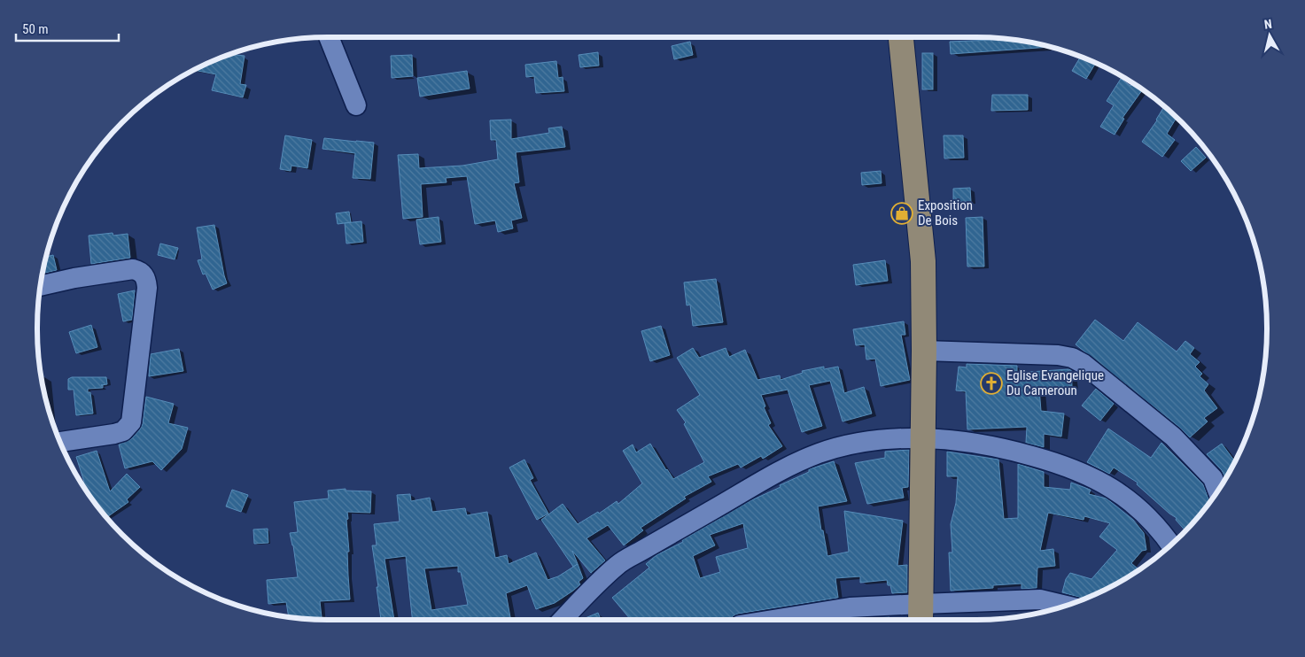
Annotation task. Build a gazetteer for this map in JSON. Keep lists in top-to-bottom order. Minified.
{"places":{"shop":["Exposition De Bois"],"church":["Eglise Evangelique Du Cameroun"]},"scale_bar":"50 m","north":"top"}
